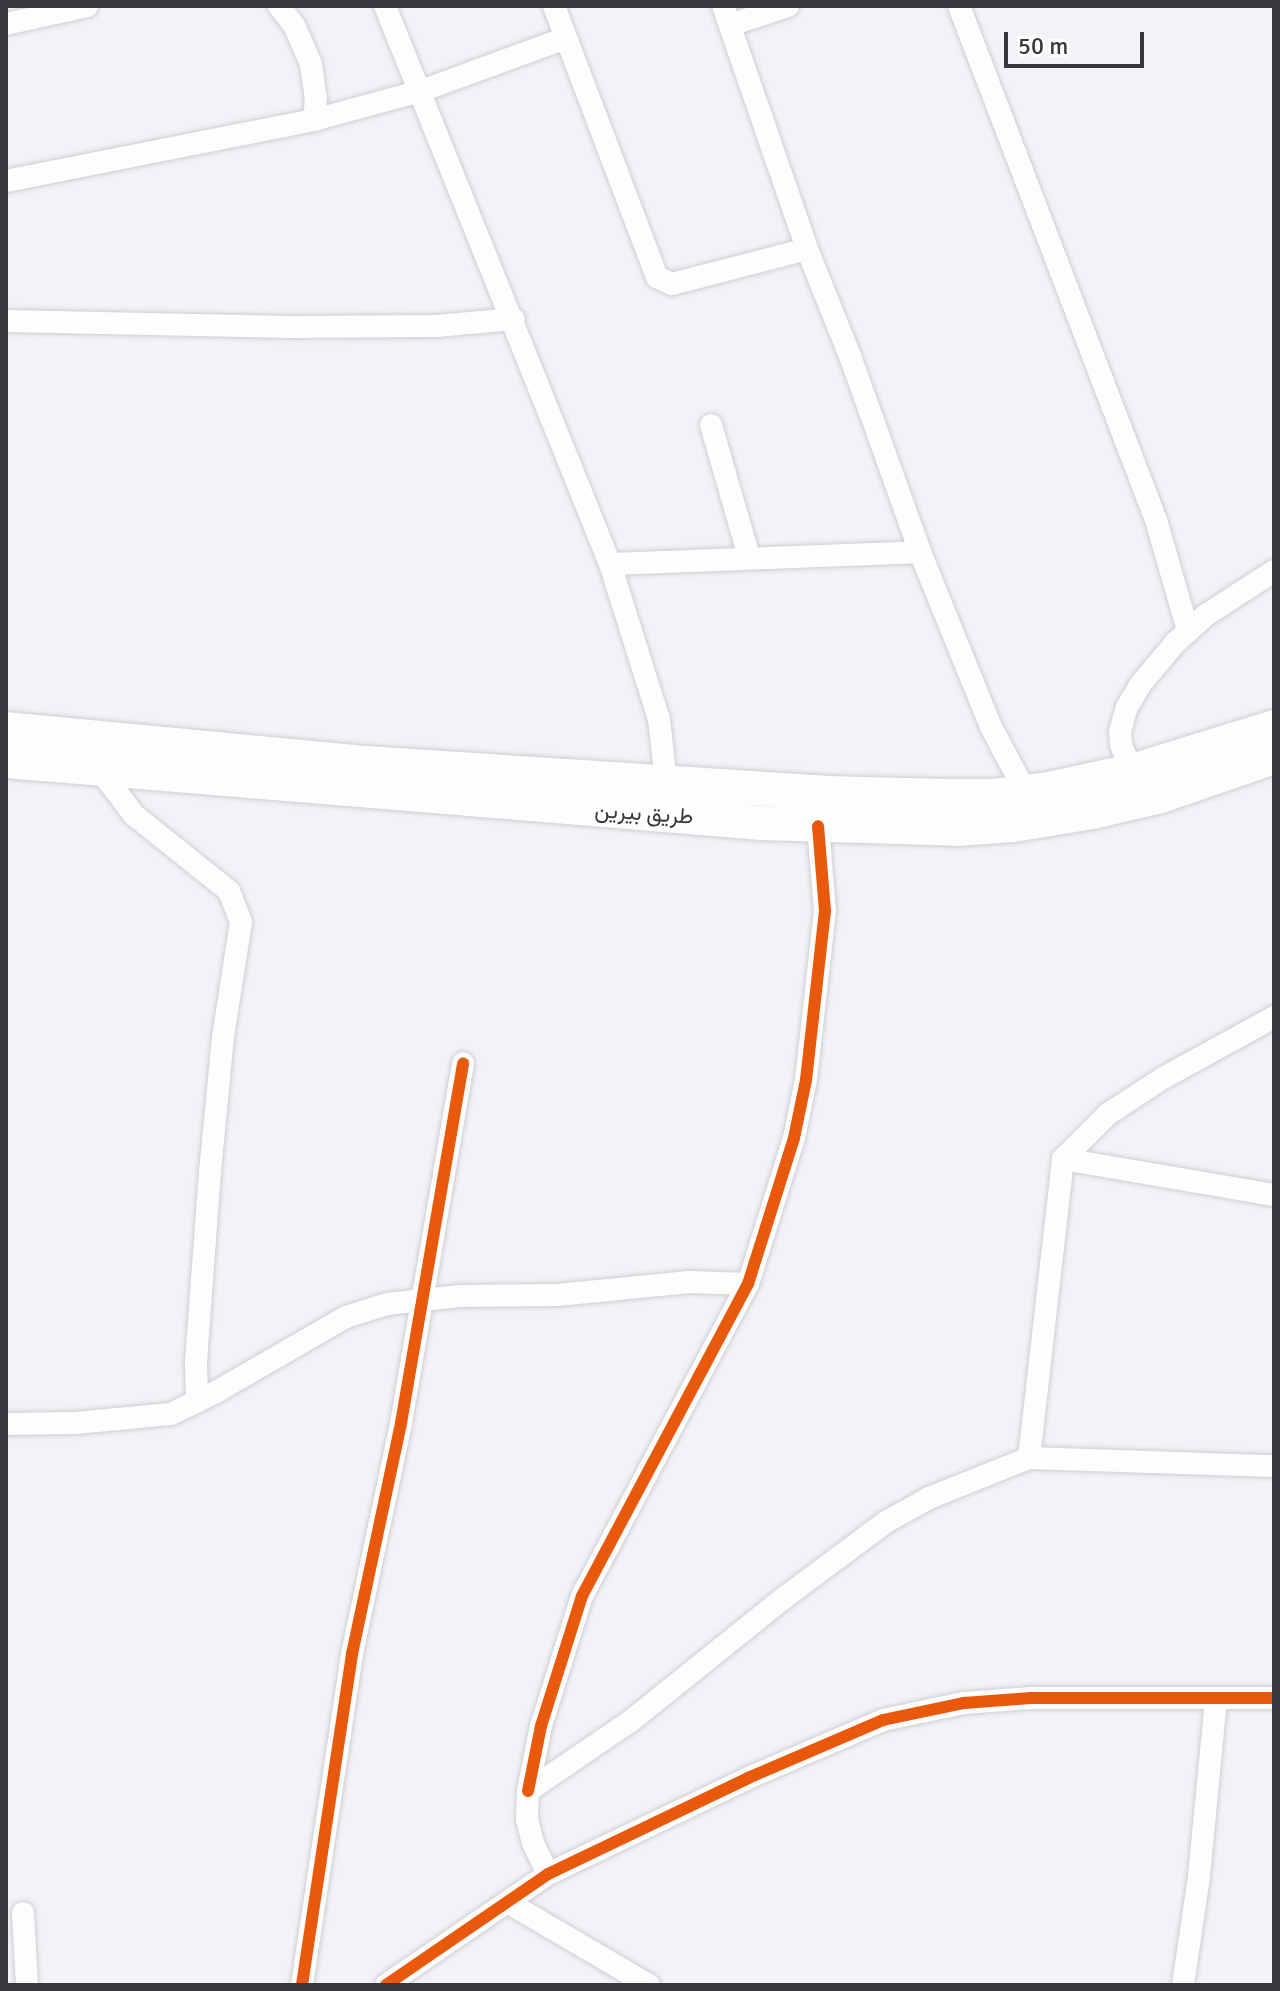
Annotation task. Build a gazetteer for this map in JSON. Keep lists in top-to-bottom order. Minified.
{"streets":{"main road":["طريق بيرين"]},"scale_bar":"50 m"}
